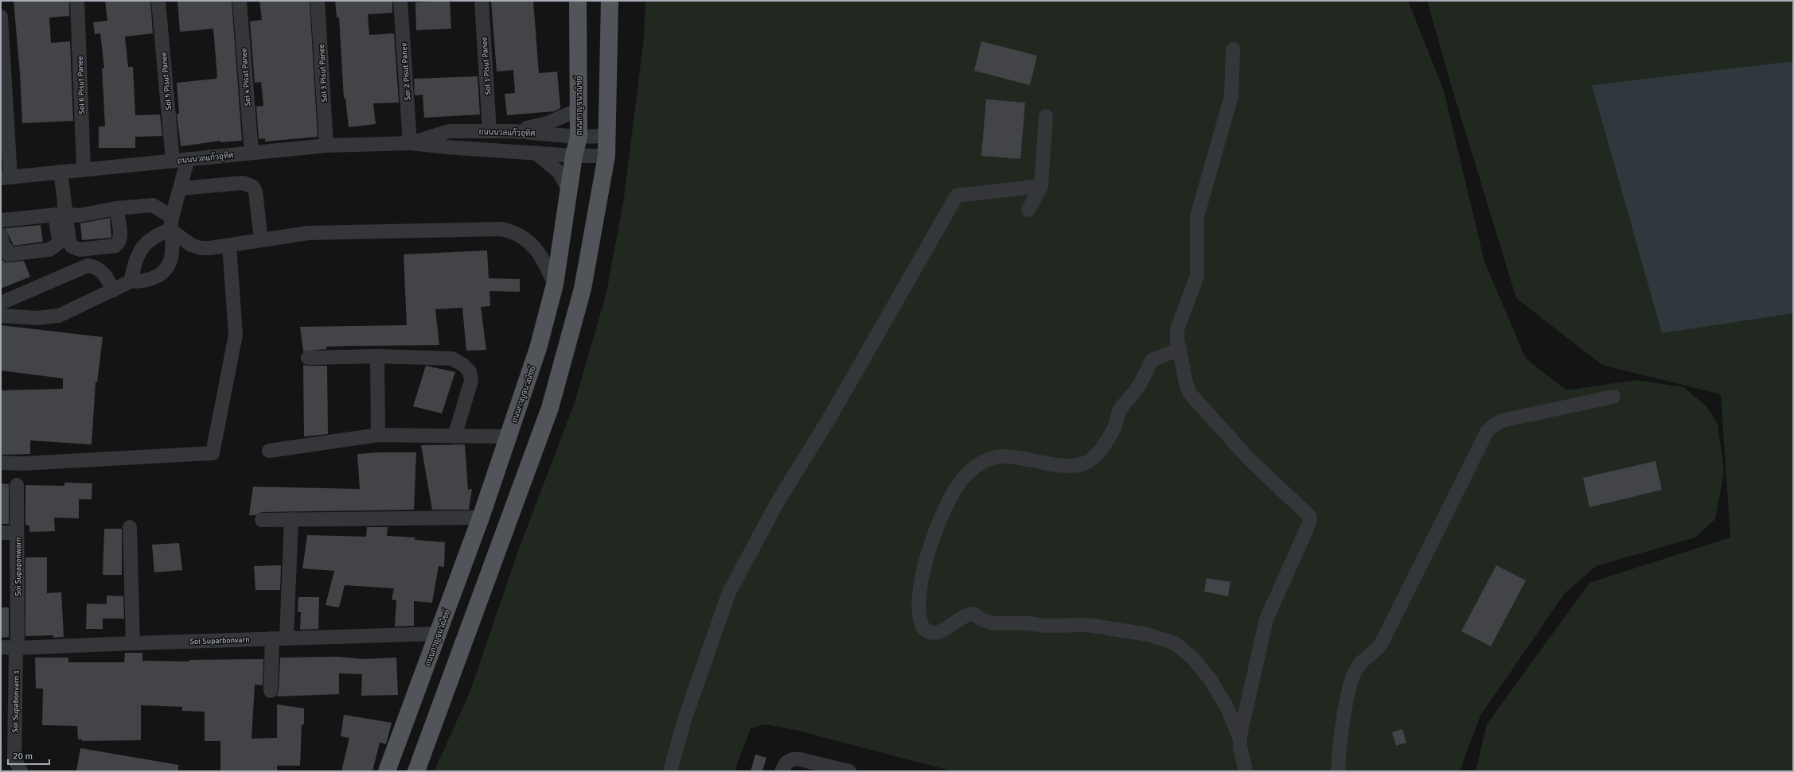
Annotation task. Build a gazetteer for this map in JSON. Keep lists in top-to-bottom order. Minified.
{"streets":{"main road":["ถนนกาญจนวณิชย์"],"street":["Soi 1 Pisut Panee","Soi 2 Pisut Panee","Soi 3 Pisut Panee","Soi 4 Pisut Panee","Soi 5 Pisut Panee","Soi 6 Pisut Panee","ถนนนวลแก้วอุทิศ","Soi Supaponwarn","Soi Suparbonvarn","Soi Supabonvarn 1"]},"crossings":[["Soi 1 Pisut Panee","ถนนนวลแก้วอุทิศ"],["Soi 2 Pisut Panee","ถนนนวลแก้วอุทิศ"],["Soi 3 Pisut Panee","ถนนนวลแก้วอุทิศ"],["Soi 4 Pisut Panee","ถนนนวลแก้วอุทิศ"],["Soi 5 Pisut Panee","ถนนนวลแก้วอุทิศ"],["Soi 6 Pisut Panee","ถนนนวลแก้วอุทิศ"],["ถนนกาญจนวณิชย์","ถนนนวลแก้วอุทิศ"],["ถนนกาญจนวณิชย์","Soi Suparbonvarn"],["Soi Supaponwarn","Soi Suparbonvarn"],["Soi Supaponwarn","Soi Supabonvarn 1"],["Soi Suparbonvarn","Soi Supabonvarn 1"]],"scale_bar":"20 m"}
